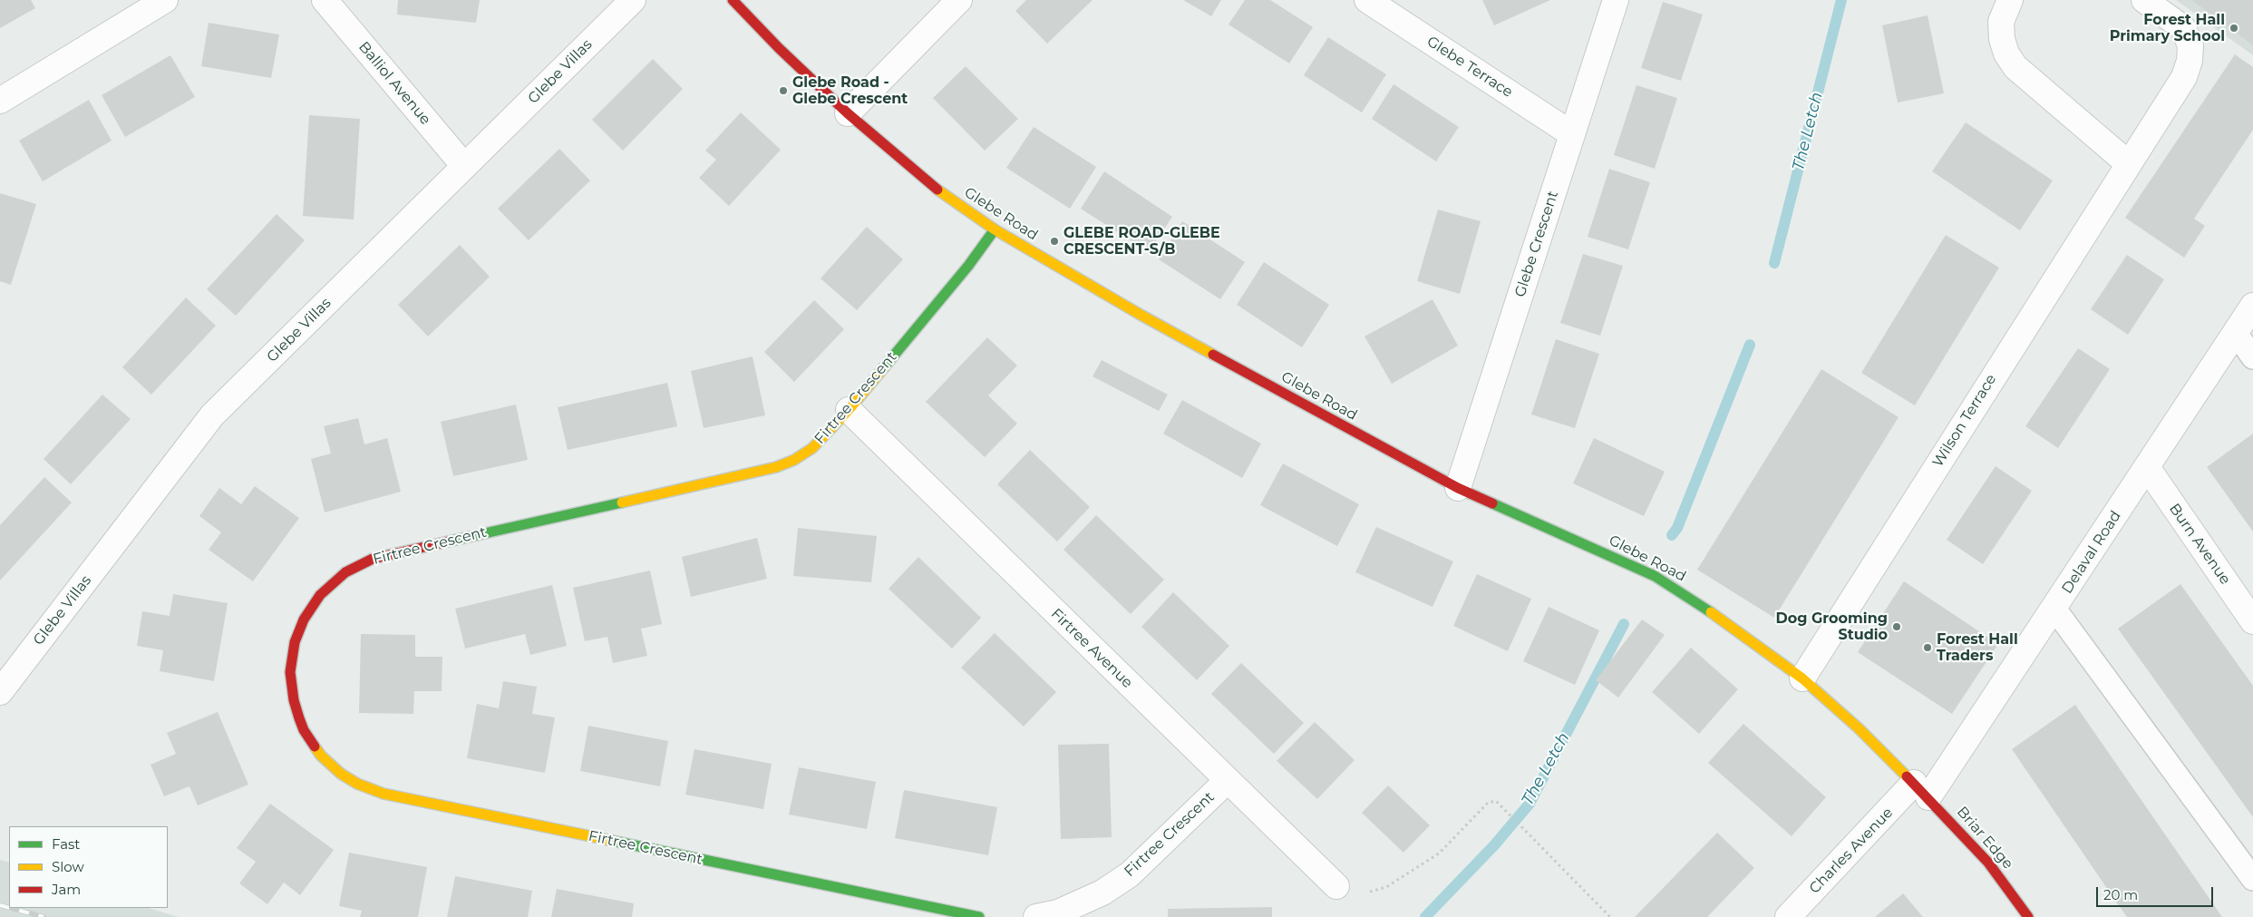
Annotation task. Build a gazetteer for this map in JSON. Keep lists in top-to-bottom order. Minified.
{"streets":{"street":["Glebe Terrace","Glebe Villas","Balliol Avenue","Glebe Road","Glebe Crescent","Firtree Crescent","Wilson Terrace","Burn Avenue","Delaval Road","Firtree Avenue","Briar Edge","Charles Avenue"]},"crossings":[["Glebe Terrace","Glebe Crescent"],["Glebe Villas","Balliol Avenue"],["Glebe Road","Glebe Crescent"],["Glebe Road","Firtree Crescent"],["Glebe Road","Wilson Terrace"],["Glebe Road","Delaval Road"],["Glebe Road","Briar Edge"],["Glebe Road","Charles Avenue"],["Firtree Crescent","Firtree Avenue"],["Burn Avenue","Delaval Road"],["Delaval Road","Briar Edge"],["Delaval Road","Charles Avenue"],["Briar Edge","Charles Avenue"]],"water":["The Letch"],"places":["Forest Hall Primary School","Glebe Road - Glebe Crescent","GLEBE ROAD-GLEBE CRESCENT-S/B","Dog Grooming Studio","Forest Hall Traders"],"legend":["Fast","Slow","Jam"],"scale_bar":"20 m"}
